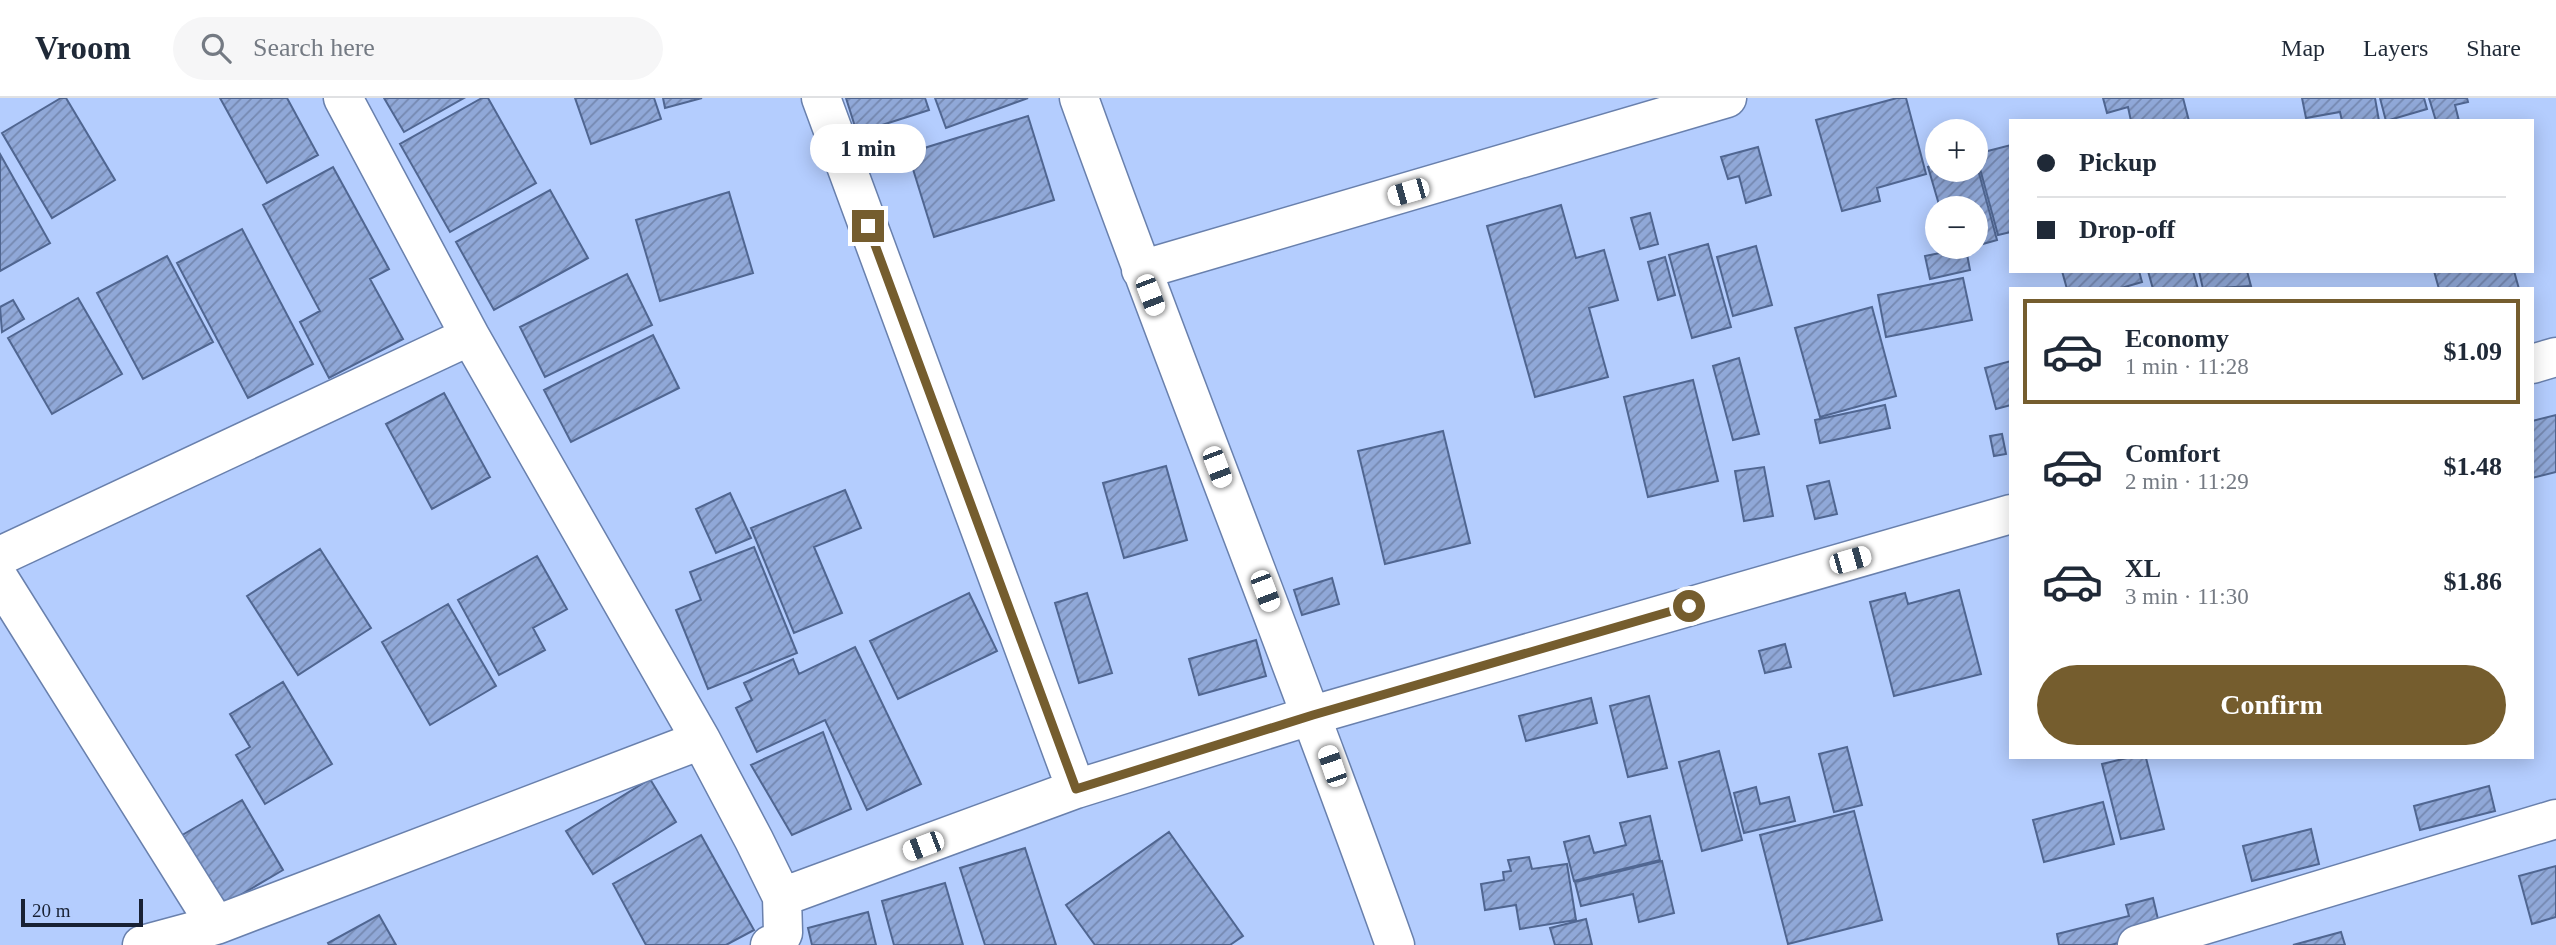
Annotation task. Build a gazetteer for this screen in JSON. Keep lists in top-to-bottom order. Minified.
{"scale_bar":"20 m","page":{"header":"Vroom","search":"Search here","nav":["Map","Layers","Share"],"map_buttons":["+","−"],"banner":["Pickup","Drop-off"],"bubble":"1 min","list":[{"name":"Economy","note":"1 min · 11:28","value":"$1.09"},{"name":"Comfort","note":"2 min · 11:29","value":"$1.48"},{"name":"XL","note":"3 min · 11:30","value":"$1.86"}],"buttons":"Confirm","scale":"20 m"}}
